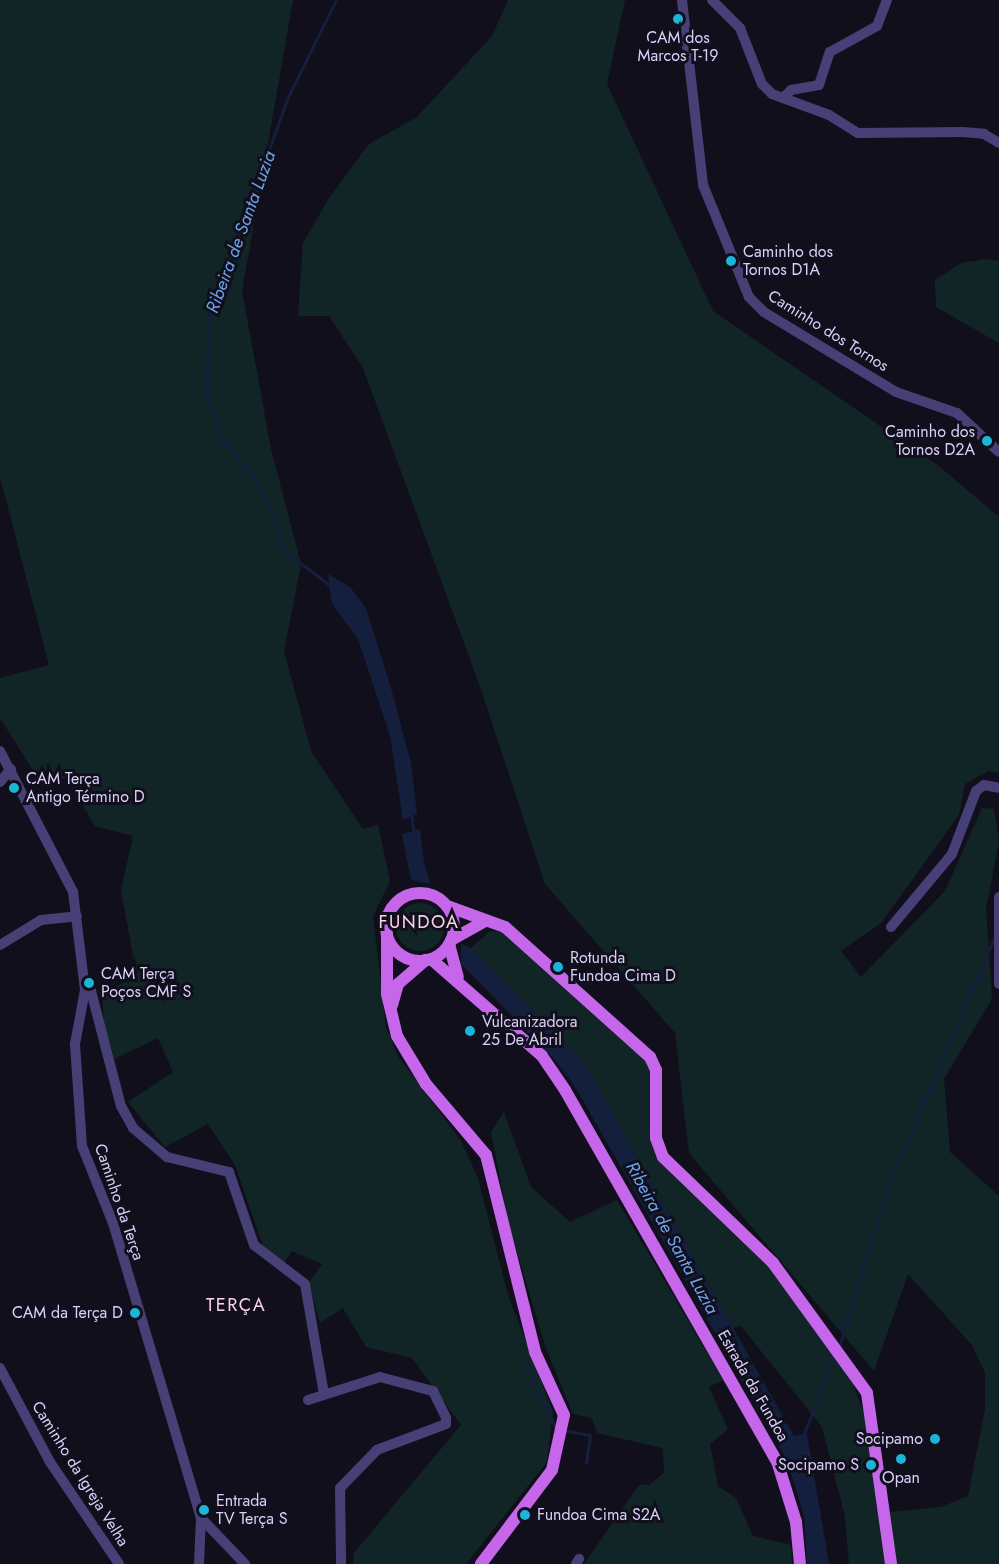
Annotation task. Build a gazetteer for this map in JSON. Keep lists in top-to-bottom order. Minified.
{"streets":{"main road":["Estrada da Fundoa"],"street":["Caminho dos Tornos","Caminho da Terça","Caminho da Igreja Velha"]},"districts":["FUNDOA","TERÇA"],"water":["Ribeira de Santa Luzia"],"places":["CAM dos Marcos T-19","Caminho dos Tornos D1A","Caminho dos Tornos D2A","CAM Terça Antigo Término D","Rotunda Fundoa Cima D","CAM Terça Poços CMF S","Vulcanizadora 25 De Abril","CAM da Terça D","Socipamo","Opan","Socipamo S","Entrada TV Terça S","Fundoa Cima S2A"]}
